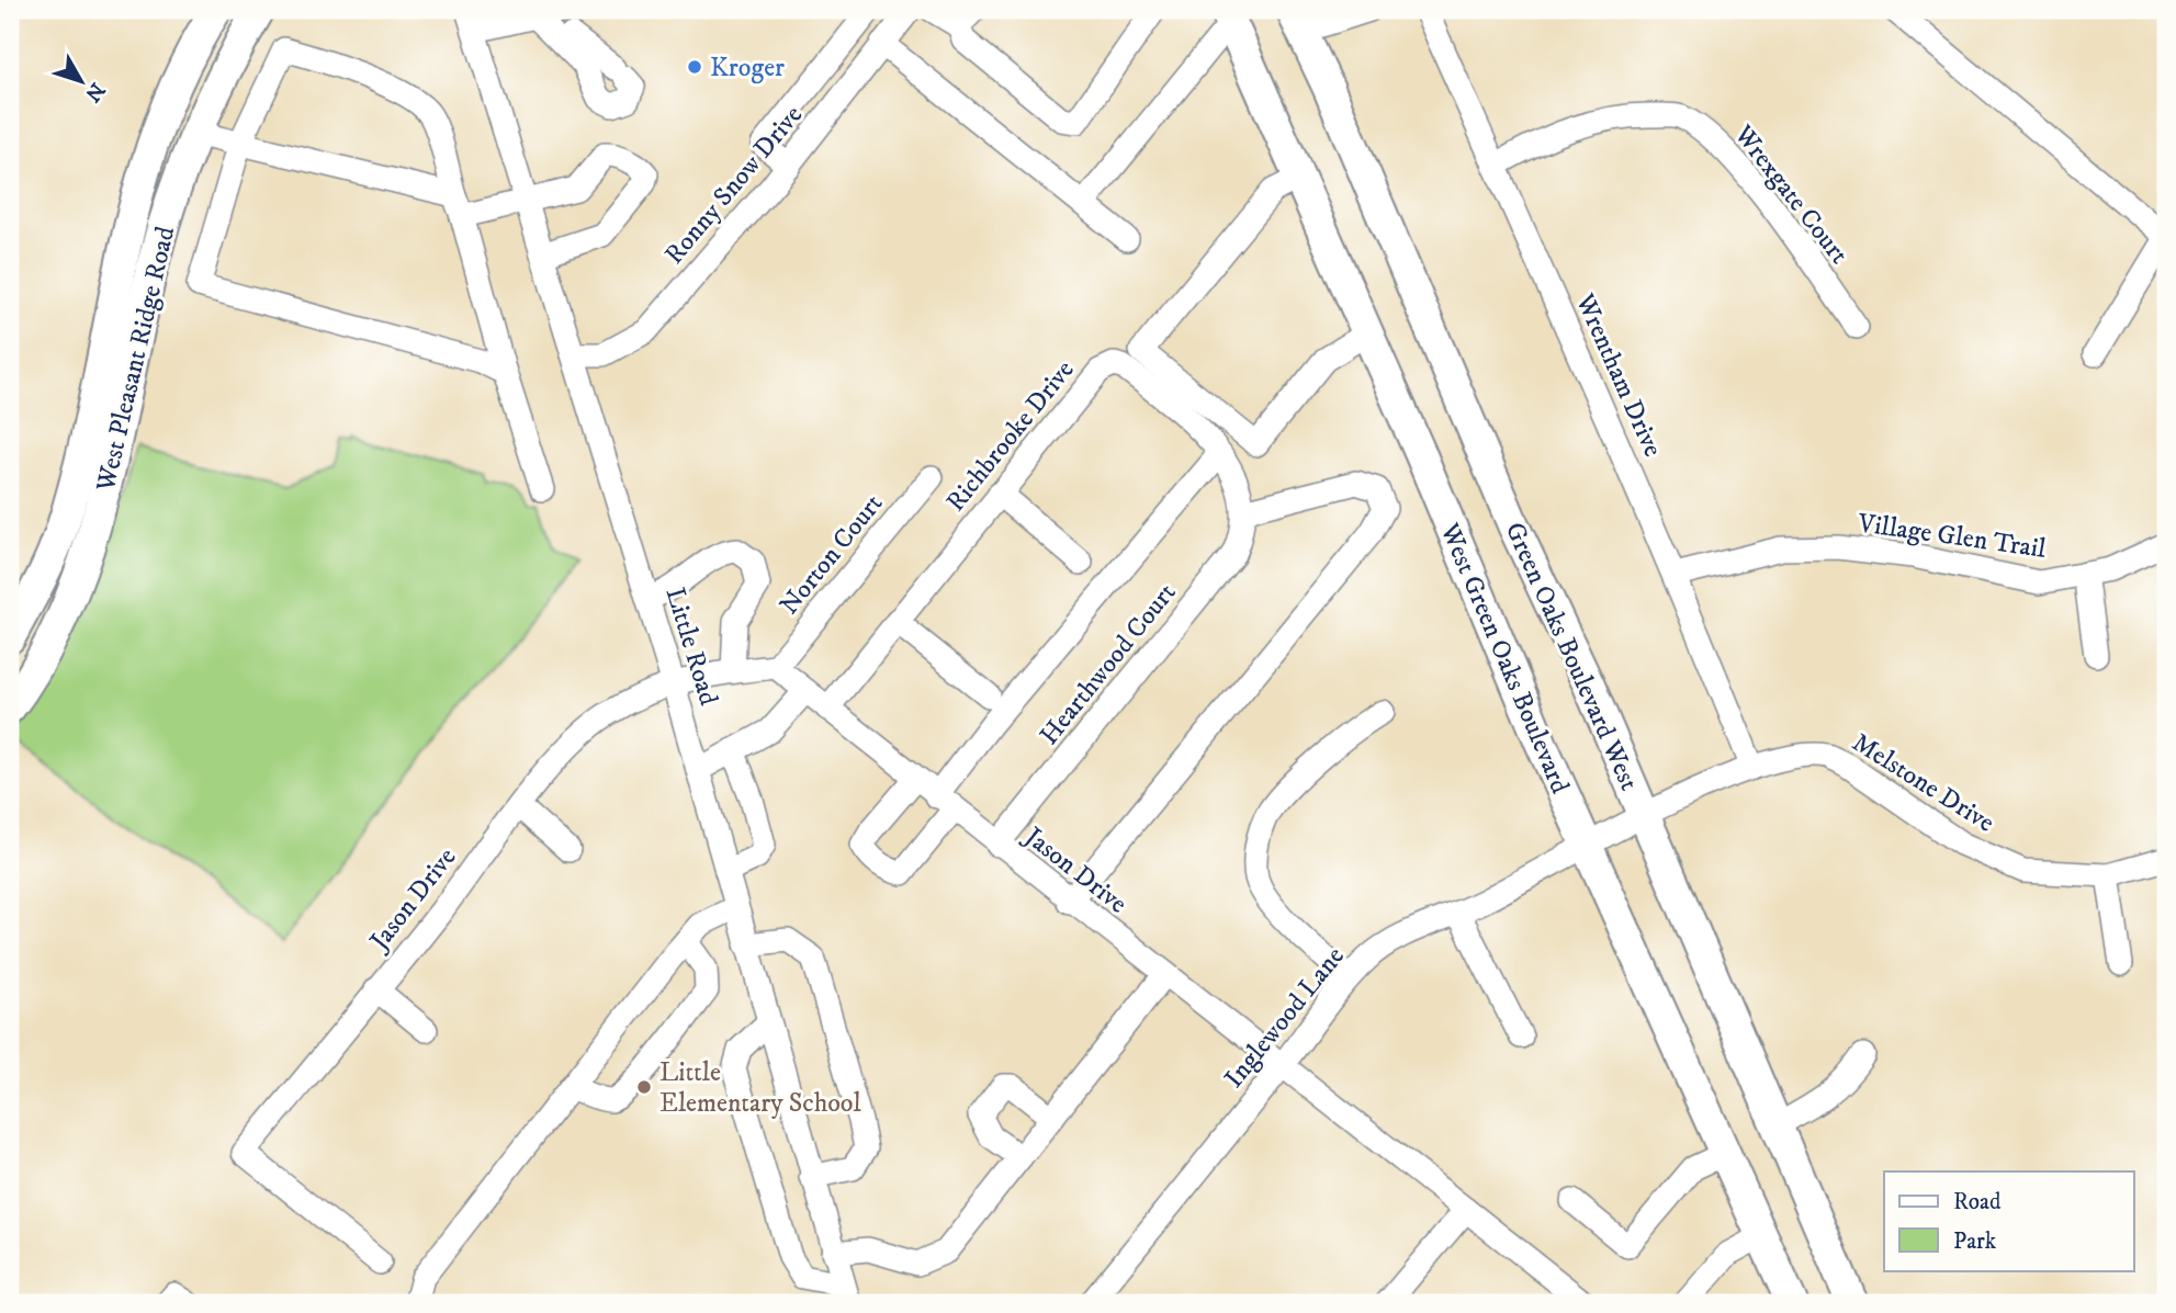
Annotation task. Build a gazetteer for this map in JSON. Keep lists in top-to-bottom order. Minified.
{"streets":{"main road":["West Pleasant Ridge Road","Green Oaks Boulevard West","West Green Oaks Boulevard"],"street":["Ronny Snow Drive","Wrexgate Court","Wrentham Drive","Richbrooke Drive","Village Glen Trail","Norton Court","Little Road","Hearthwood Court","Melstone Drive","Jason Drive","Inglewood Lane"]},"crossings":[["Ronny Snow Drive","Little Road"],["Wrexgate Court","Wrentham Drive"],["Wrentham Drive","Village Glen Trail"],["Wrentham Drive","Melstone Drive"],["Richbrooke Drive","Hearthwood Court"],["Richbrooke Drive","Jason Drive"],["Norton Court","Jason Drive"],["Little Road","Jason Drive"],["Green Oaks Boulevard West","Melstone Drive"],["West Green Oaks Boulevard","Melstone Drive"],["West Green Oaks Boulevard","Inglewood Lane"],["Hearthwood Court","Jason Drive"],["Melstone Drive","Inglewood Lane"],["Jason Drive","Inglewood Lane"]],"places":["Kroger","Little Elementary School"],"legend":["Road","Park"],"north":"bottom right"}
